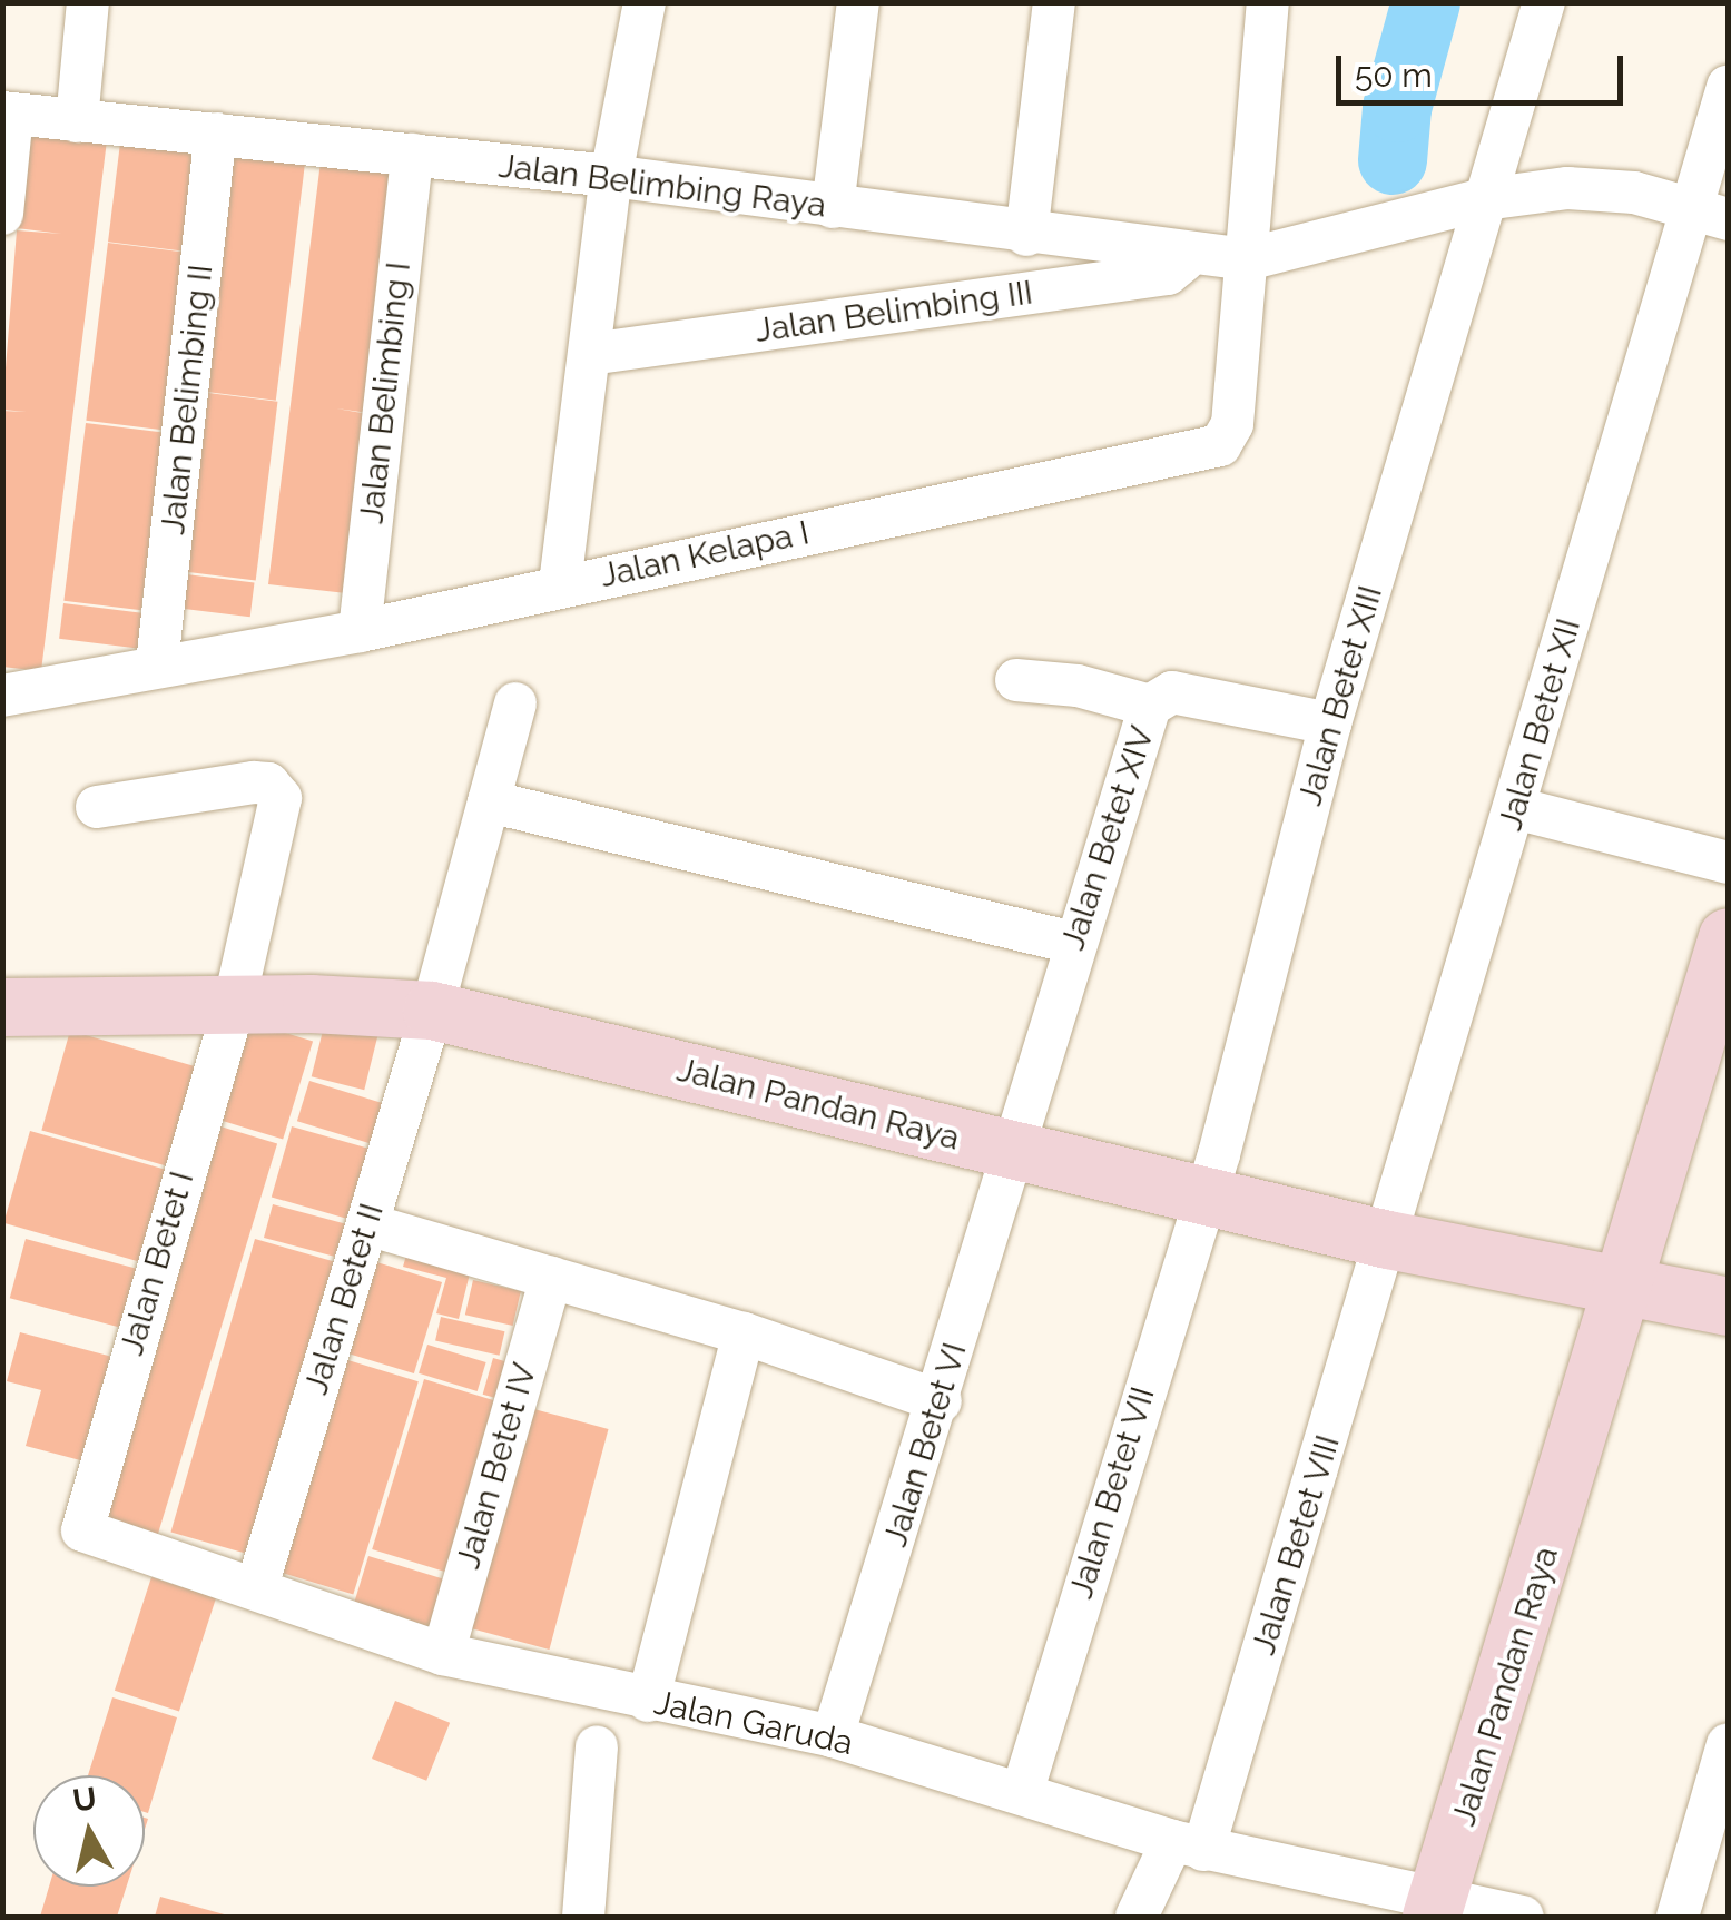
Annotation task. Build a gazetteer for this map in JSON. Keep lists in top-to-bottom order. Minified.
{"streets":{"street":["Jalan Belimbing Raya","Jalan Belimbing III","Jalan Belimbing I","Jalan Belimbing II","Jalan Kelapa I","Jalan Betet XIII","Jalan Betet XII","Jalan Betet XIV","Jalan Pandan Raya","Jalan Betet I","Jalan Betet II","Jalan Betet VI","Jalan Betet IV","Jalan Betet VII","Jalan Betet VIII","Jalan Garuda"]},"crossings":[["Jalan Belimbing Raya","Jalan Belimbing III"],["Jalan Belimbing Raya","Jalan Belimbing I"],["Jalan Belimbing Raya","Jalan Belimbing II"],["Jalan Belimbing Raya","Jalan Kelapa I"],["Jalan Belimbing Raya","Jalan Betet XIII"],["Jalan Belimbing Raya","Jalan Betet XII"],["Jalan Belimbing I","Jalan Kelapa I"],["Jalan Belimbing II","Jalan Kelapa I"],["Jalan Betet XIII","Jalan Betet XIV"],["Jalan Betet XIII","Jalan Pandan Raya"],["Jalan Betet XIII","Jalan Betet VII"],["Jalan Betet XII","Jalan Pandan Raya"],["Jalan Betet XII","Jalan Betet VIII"],["Jalan Betet XIV","Jalan Pandan Raya"],["Jalan Betet XIV","Jalan Betet VI"],["Jalan Pandan Raya","Jalan Betet I"],["Jalan Pandan Raya","Jalan Betet II"],["Jalan Pandan Raya","Jalan Betet VI"],["Jalan Pandan Raya","Jalan Betet VII"],["Jalan Pandan Raya","Jalan Betet VIII"],["Jalan Pandan Raya","Jalan Garuda"],["Jalan Betet I","Jalan Garuda"],["Jalan Betet II","Jalan Garuda"],["Jalan Betet VI","Jalan Garuda"],["Jalan Betet IV","Jalan Garuda"],["Jalan Betet VII","Jalan Garuda"],["Jalan Betet VIII","Jalan Garuda"]],"scale_bar":"50 m","north":"top"}
